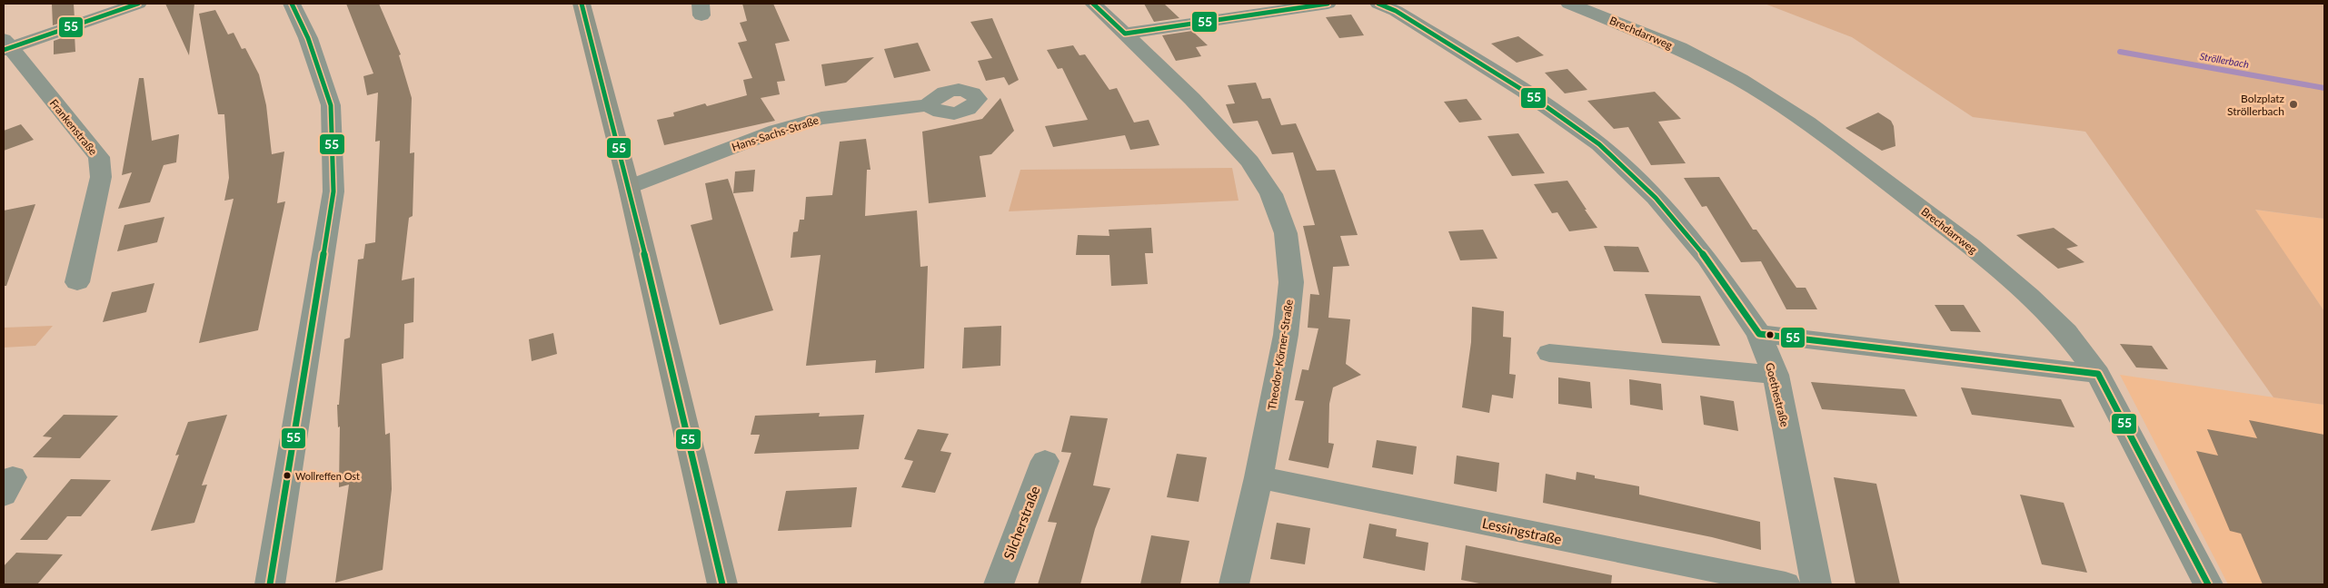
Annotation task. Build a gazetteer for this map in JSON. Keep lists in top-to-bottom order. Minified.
{"streets":{"street":["Brechdarrweg","Frankenstraße","Hans-Sachs-Straße","Theodor-Körner-Straße","Goethestraße","Silcherstraße","Lessingstraße"]},"crossings":[["Theodor-Körner-Straße","Lessingstraße"]],"water":["Ströllerbach"],"places":["Bolzplatz Ströllerbach","Wollreffen Ost"],"lines":["transit line 55"]}
